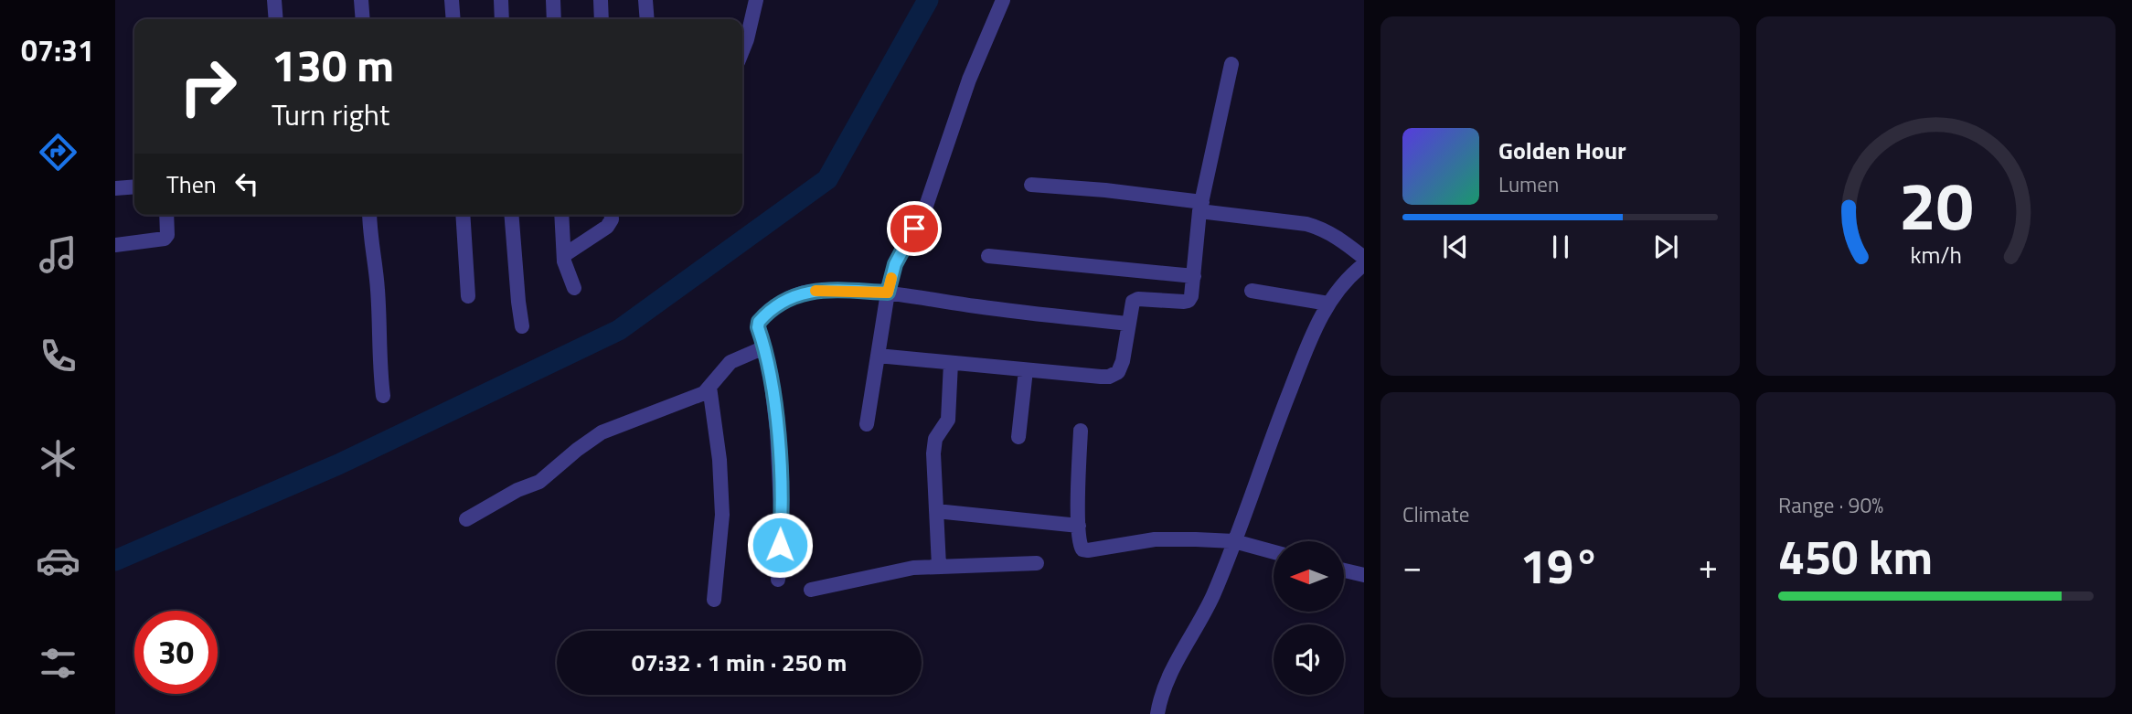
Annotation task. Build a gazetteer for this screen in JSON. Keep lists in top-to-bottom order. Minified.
{"north":"left","page":{"tabs":"07:31","turn":["130 m","Turn right"],"song":["Golden Hour","Lumen"],"then":"Then","tile":["Climate",["Range · 90%","450 km"]],"heat":["−","19°","+"],"limit":"30","trip":"07:32 · 1 min · 250 m","gauge":["20","km/h"]}}
